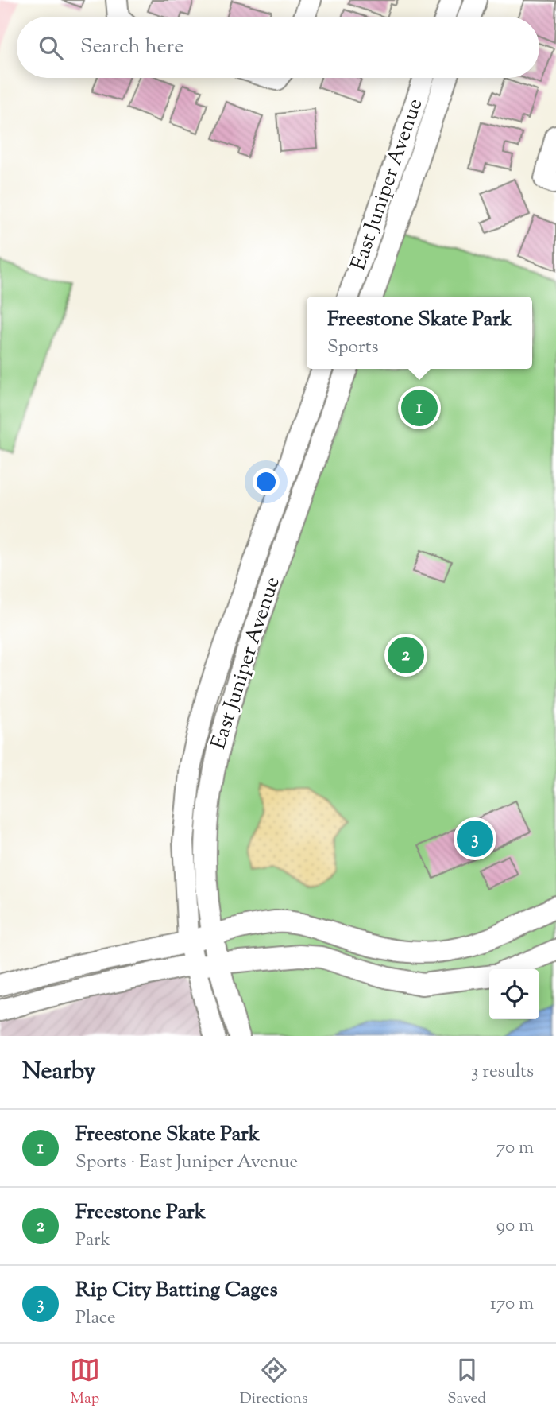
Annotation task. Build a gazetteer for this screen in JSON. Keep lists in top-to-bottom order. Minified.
{"streets":{"street":["East Juniper Avenue"]},"page":{"search":"Search here","popup":["Freestone Skate Park","Sports"],"pins":["1","2","3"],"heading":["Nearby","3 results"],"list":[{"mark":"1","name":"Freestone Skate Park","note":"Sports · East Juniper Avenue","value":"70 m"},{"mark":"2","name":"Freestone Park","note":"Park","value":"90 m"},{"mark":"3","name":"Rip City Batting Cages","note":"Place","value":"170 m"}],"nav":["Map","Directions","Saved"]}}
